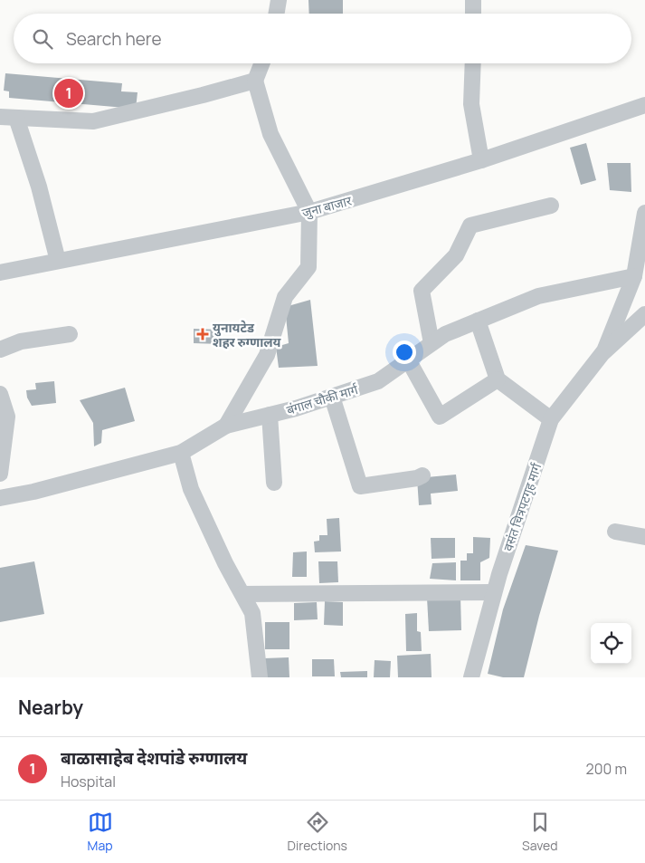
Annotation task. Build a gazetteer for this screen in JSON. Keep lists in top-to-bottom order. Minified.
{"streets":{"street":["जुना बाजार","बंगाल चौकी मार्ग","वसंत चित्रपटगृह मार्ग"]},"places":{"health":["युनायटेड शहर रुग्णालय"]},"page":{"search":"Search here","pins":"1","heading":"Nearby","list":[{"mark":"1","name":"बाळासाहेब देशपांडे रुग्णालय","note":"Hospital","value":"200 m"}],"nav":["Map","Directions","Saved"]}}
